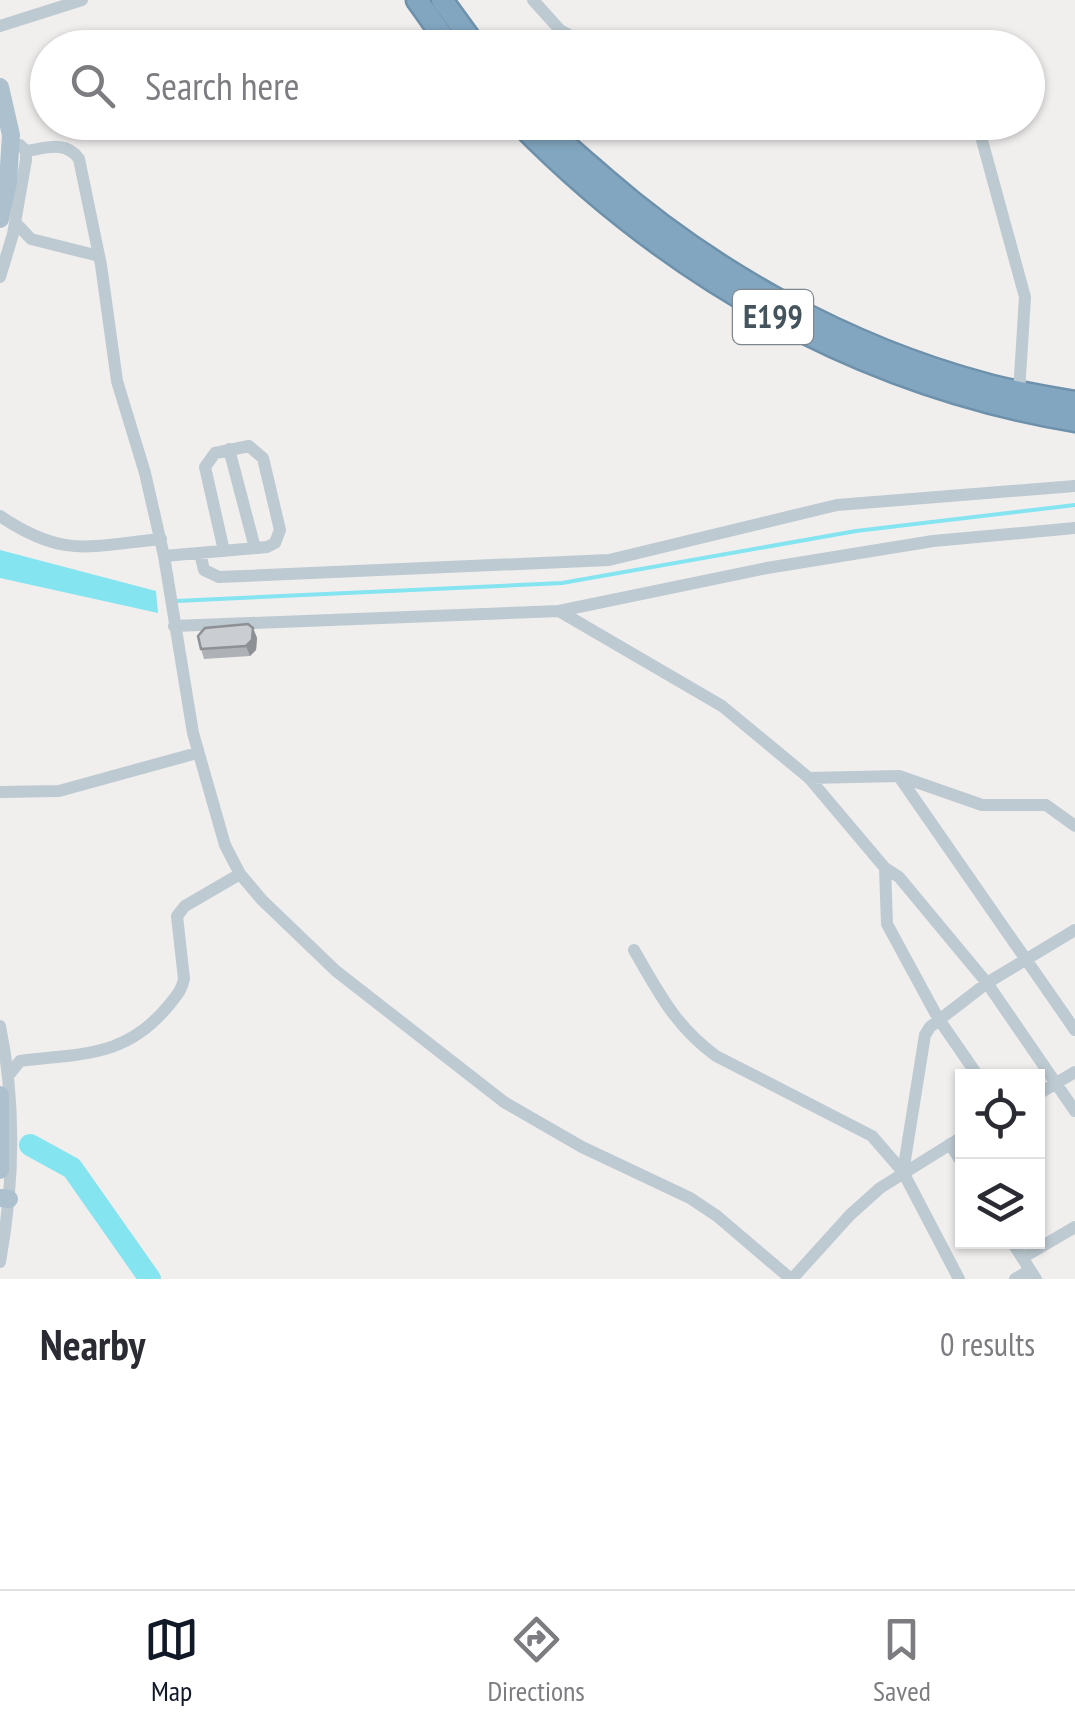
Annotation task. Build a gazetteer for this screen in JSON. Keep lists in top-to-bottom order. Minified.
{"streets":{"highway":["E199"]},"page":{"search":"Search here","heading":["Nearby","0 results"],"nav":["Map","Directions","Saved"]}}
